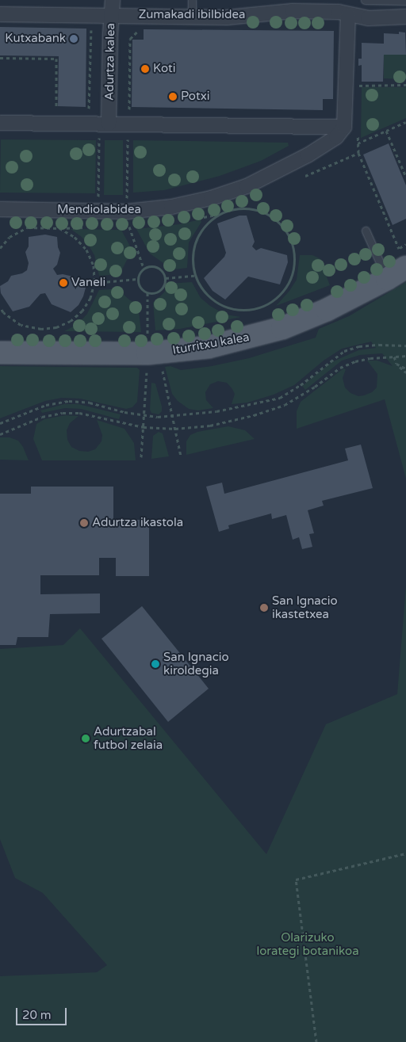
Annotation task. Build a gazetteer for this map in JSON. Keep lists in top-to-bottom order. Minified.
{"streets":{"main road":["Iturritxu kalea"],"street":["Zumakadi ibilbidea","Adurtza kalea","Mendiolabidea"]},"crossings":[["Zumakadi ibilbidea","Adurtza kalea"]],"parks":["Olarizuko lorategi botanikoa"],"places":["Kutxabank","Koti","Potxi","Vaneli","Adurtza ikastola","San Ignacio ikastetxea","San Ignacio kiroldegia","Adurtzabal futbol zelaia"],"scale_bar":"20 m"}
